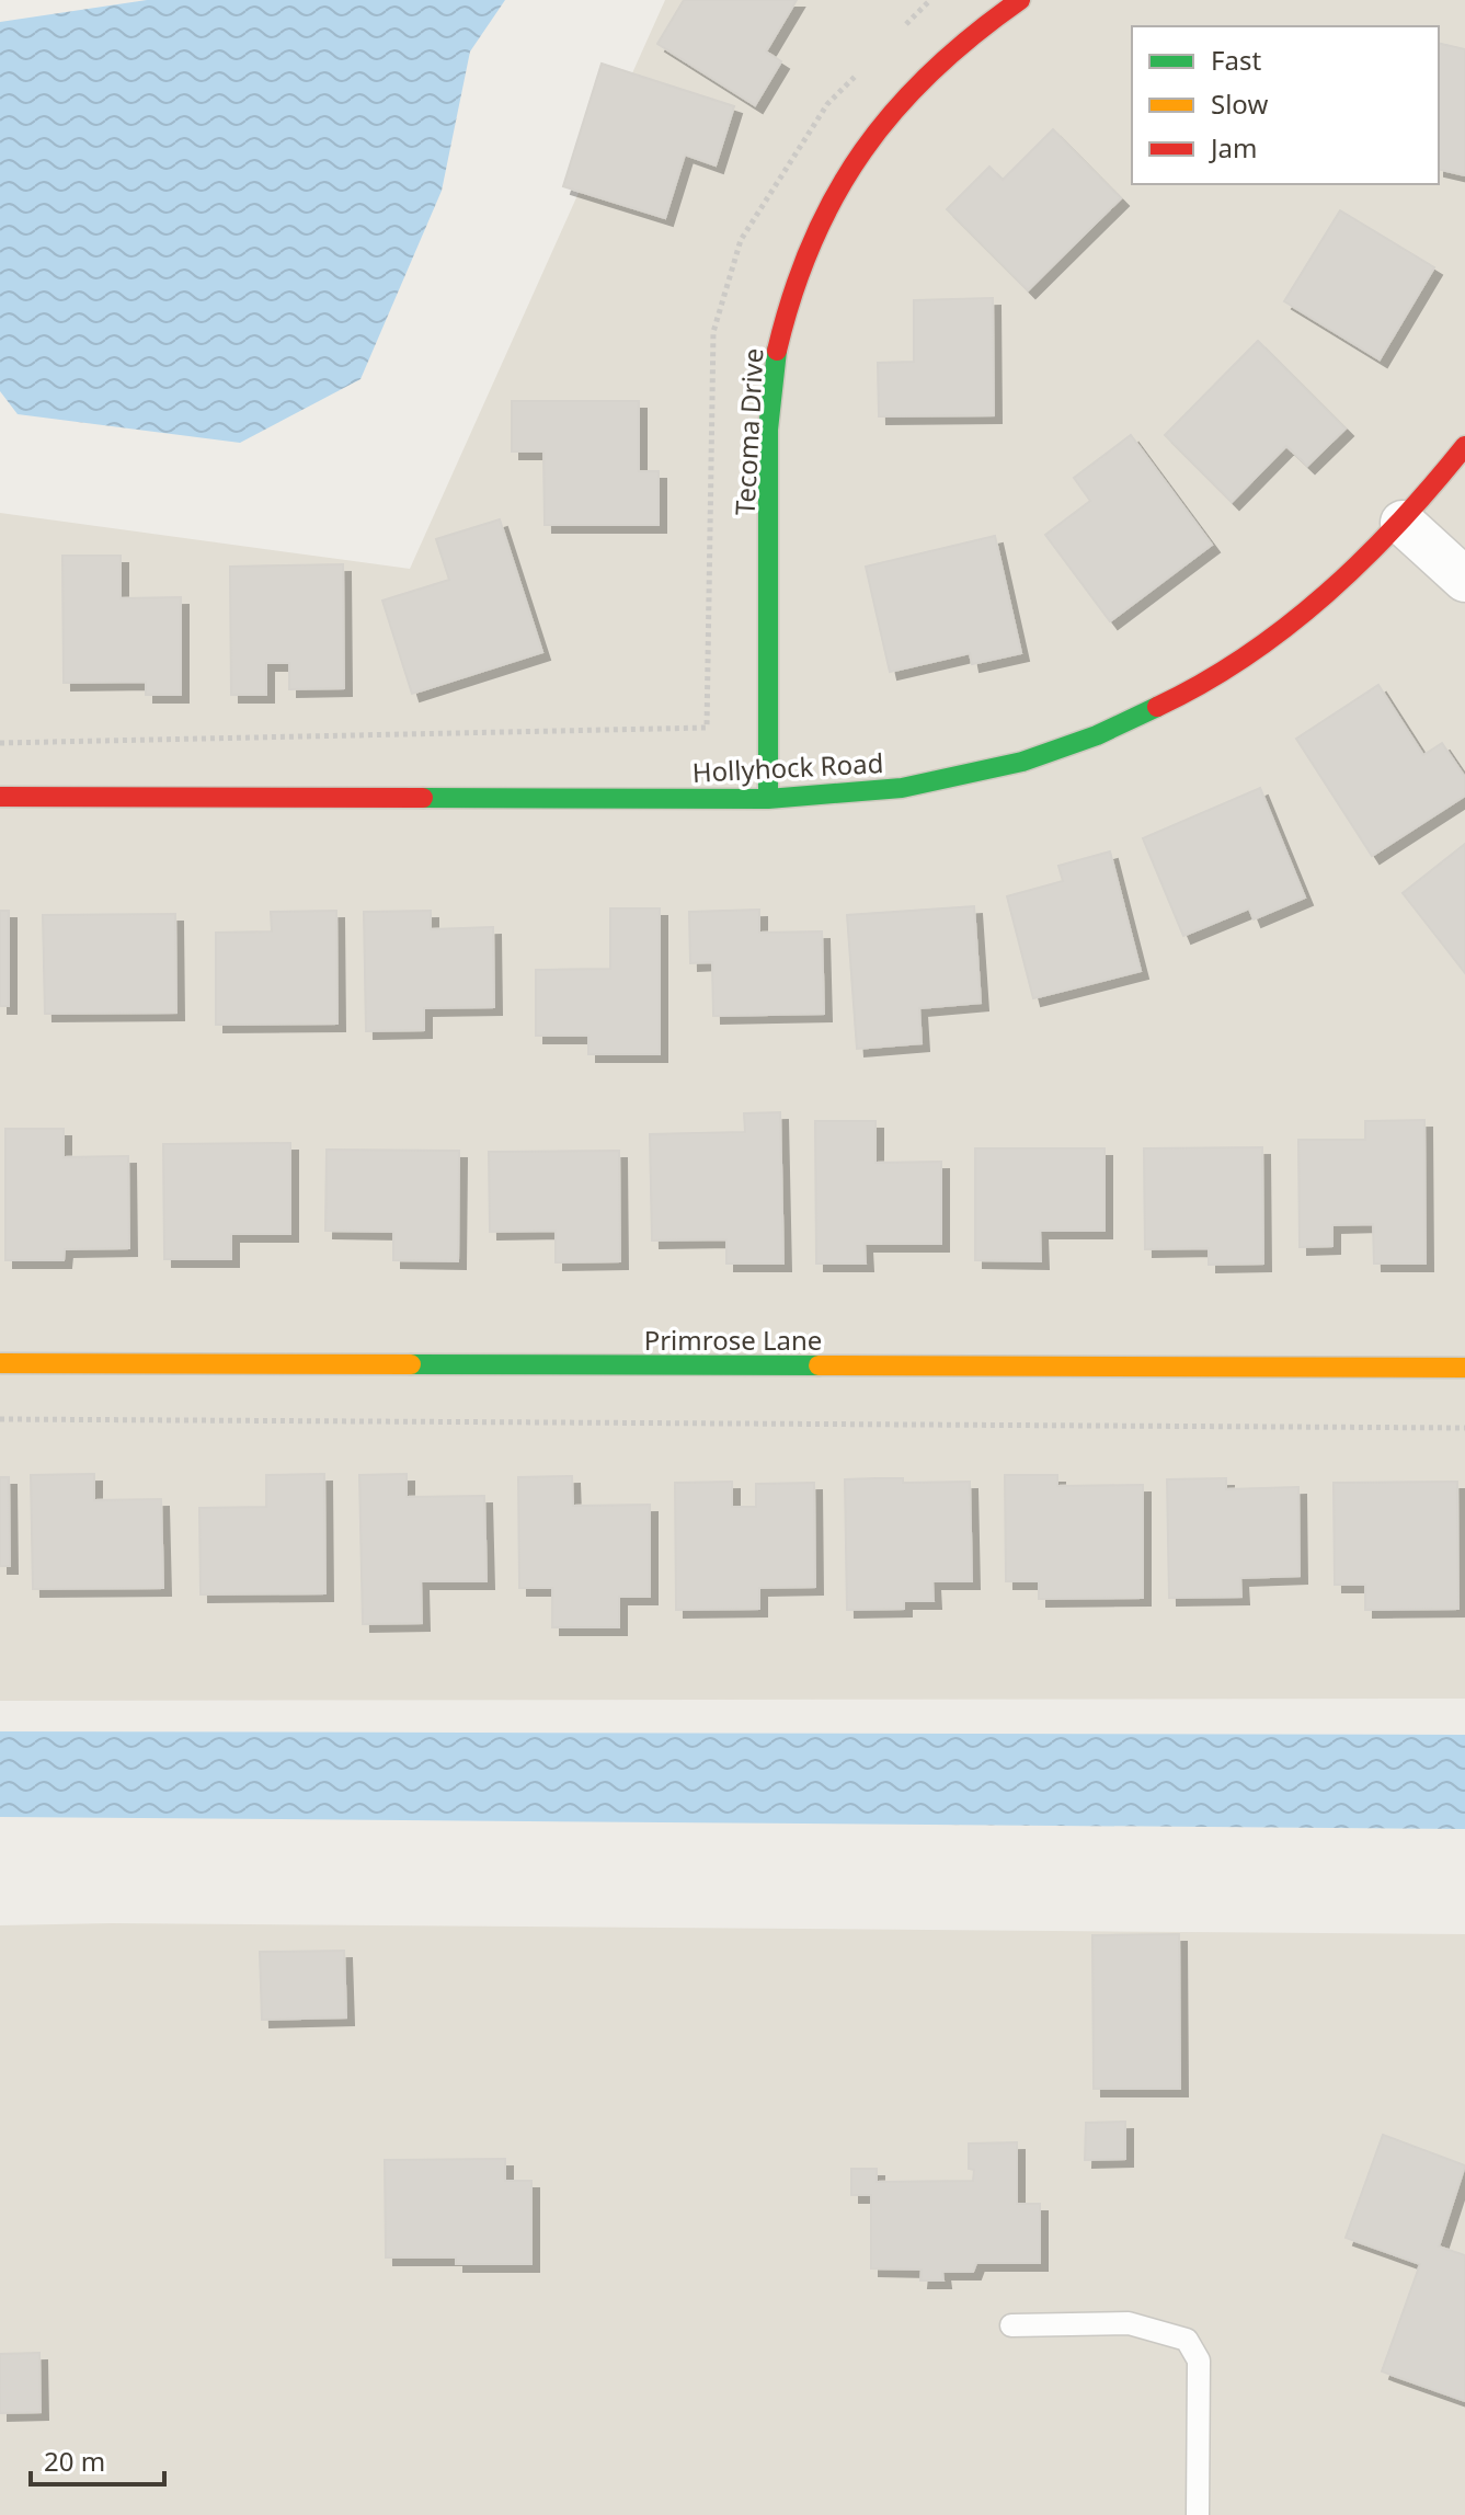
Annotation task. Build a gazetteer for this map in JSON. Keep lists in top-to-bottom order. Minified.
{"streets":{"street":["Tecoma Drive","Hollyhock Road","Primrose Lane"]},"crossings":[["Tecoma Drive","Hollyhock Road"]],"legend":["Fast","Slow","Jam"],"scale_bar":"20 m"}
